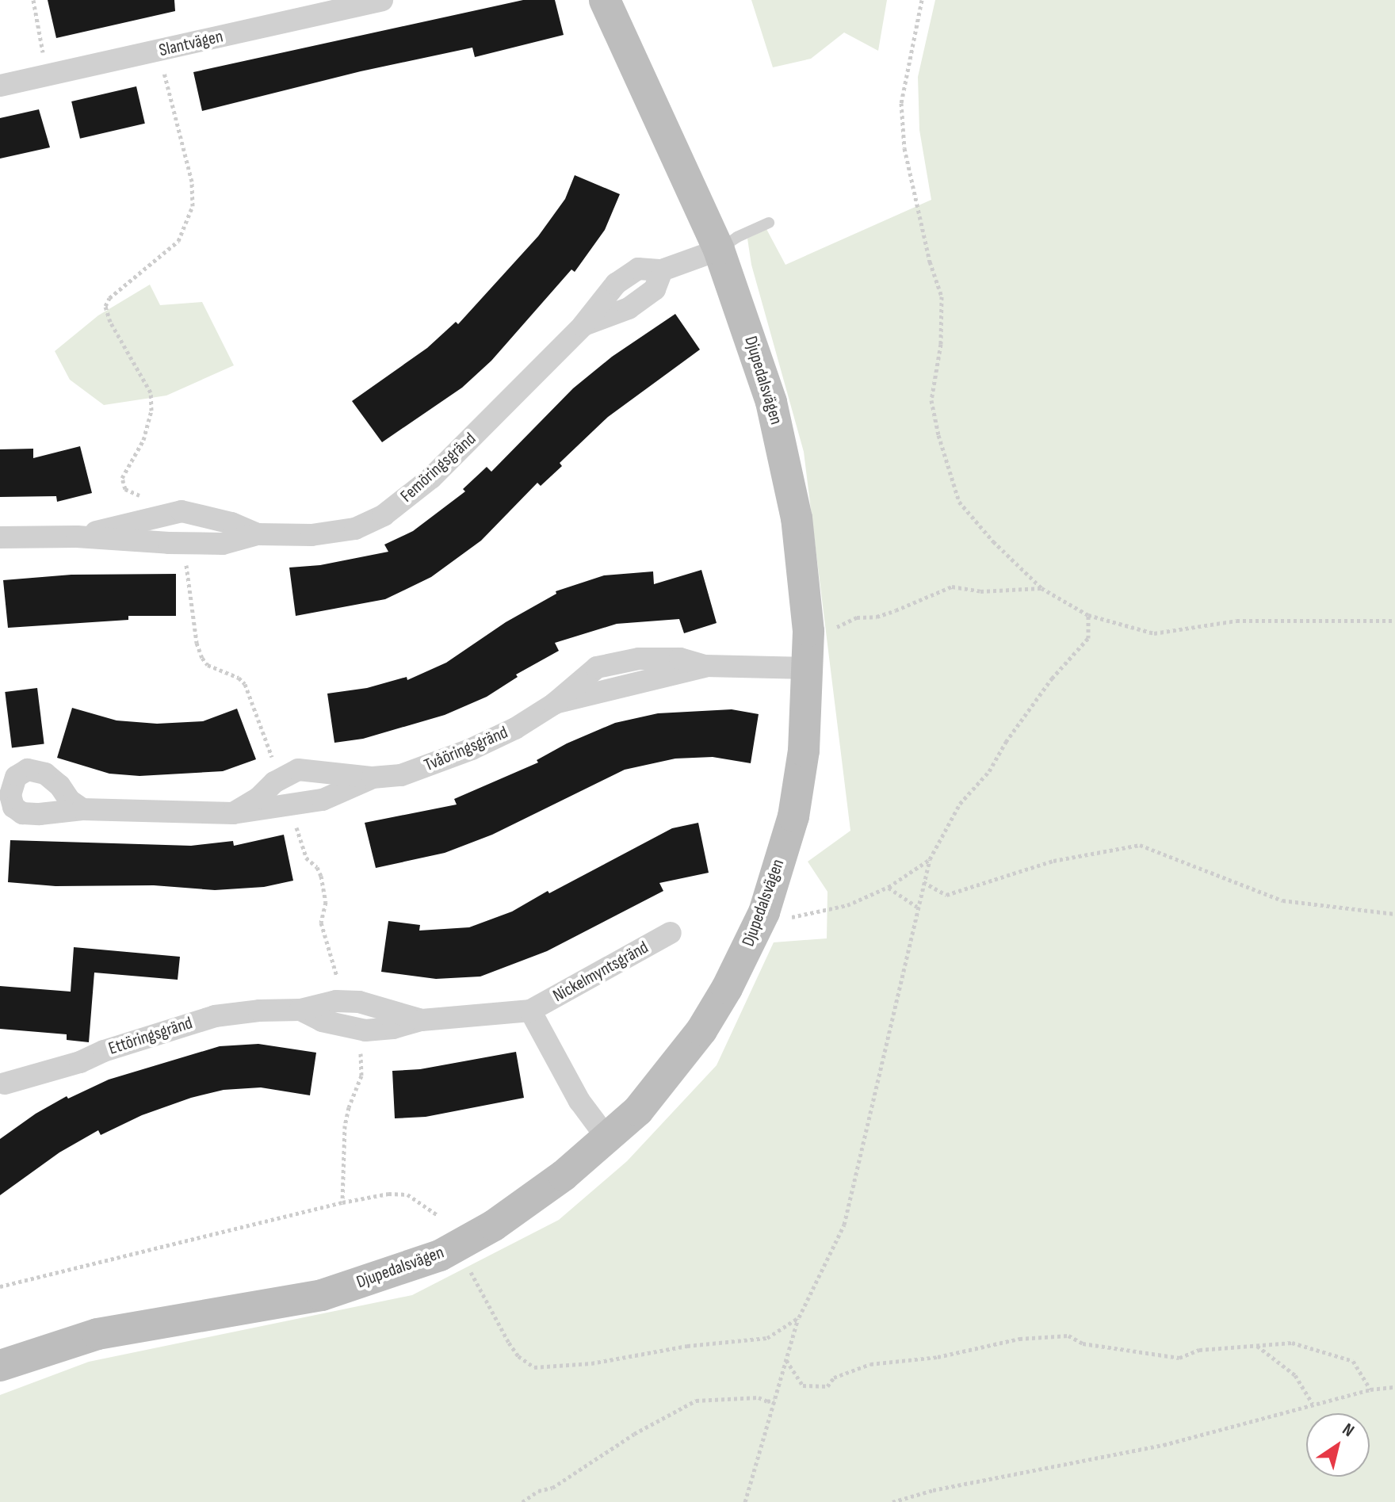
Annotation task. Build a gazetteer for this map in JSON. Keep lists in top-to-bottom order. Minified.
{"streets":{"street":["Slantvägen","Djupedalsvägen","Femöringsgränd","Tvåöringsgränd","Nickelmyntsgränd","Ettöringsgränd"]},"crossings":[["Djupedalsvägen","Femöringsgränd"],["Djupedalsvägen","Tvåöringsgränd"],["Nickelmyntsgränd","Ettöringsgränd"]],"north":"top right"}
